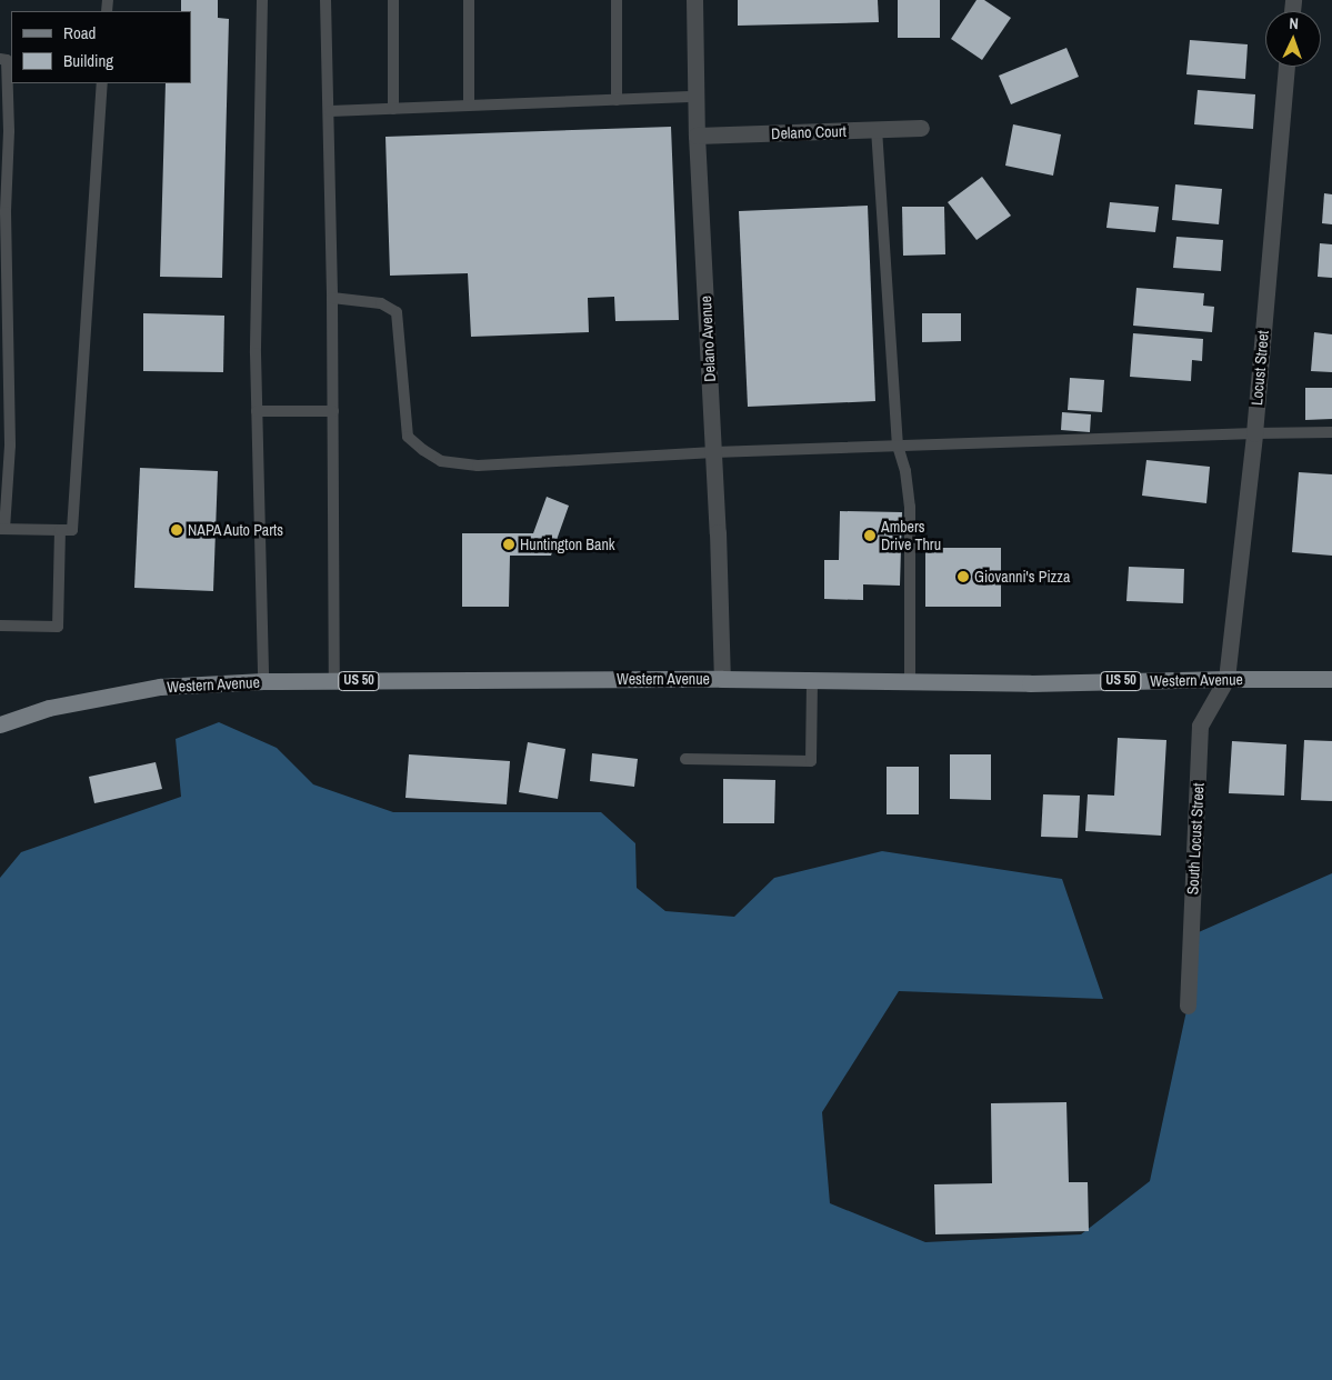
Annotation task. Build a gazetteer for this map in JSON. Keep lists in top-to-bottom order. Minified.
{"streets":{"main road":["Western Avenue","US 50"],"street":["Delano Court","Delano Avenue","Locust Street","South Locust Street"]},"crossings":[["Delano Court","Delano Avenue"],["Delano Avenue","Western Avenue"],["Locust Street","Western Avenue"],["Locust Street","South Locust Street"],["Western Avenue","South Locust Street"]],"places":["NAPA Auto Parts","Ambers Drive Thru","Huntington Bank","Giovanni's Pizza"],"legend":["Road","Building"],"north":"top"}
